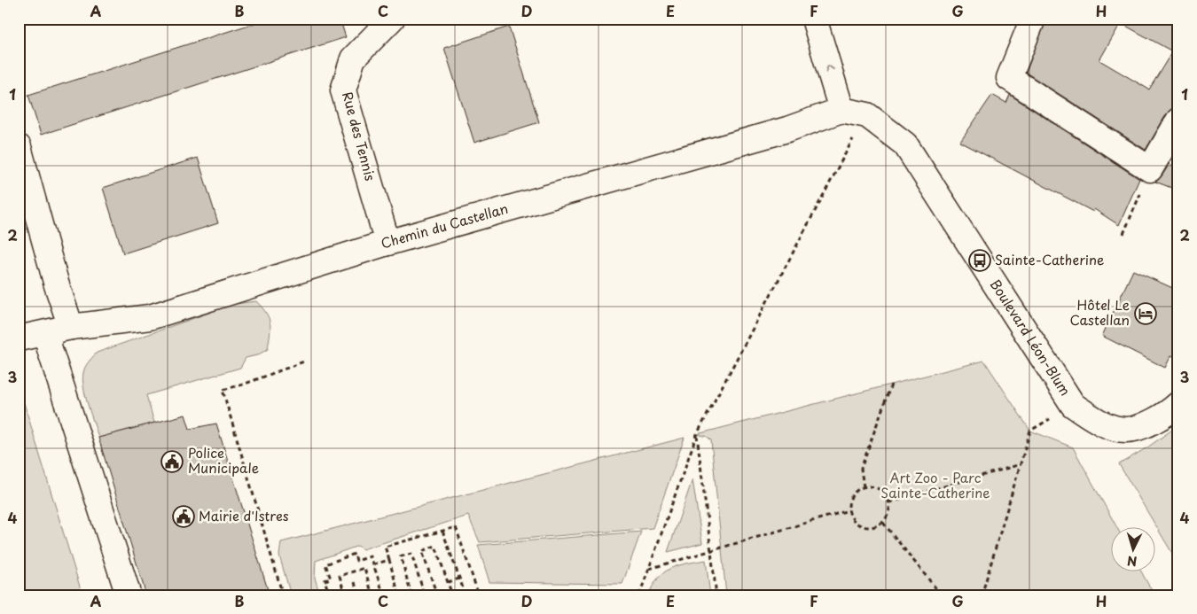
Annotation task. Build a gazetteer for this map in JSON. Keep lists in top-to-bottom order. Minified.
{"streets":{"street":["Rue des Tennis","Chemin du Castellan","Boulevard Léon-Blum"]},"crossings":[["Rue des Tennis","Chemin du Castellan"]],"parks":["Art Zoo - Parc Sainte-Catherine"],"places":{"bus stop":["Sainte-Catherine"],"hotel":["Hôtel Le Castellan"],"public building":["Police Municipale","Mairie d'Istres"]},"north":"bottom","grid":{"columns":["A","B","C","D","E","F","G","H"],"rows":["1","2","3","4"]}}
